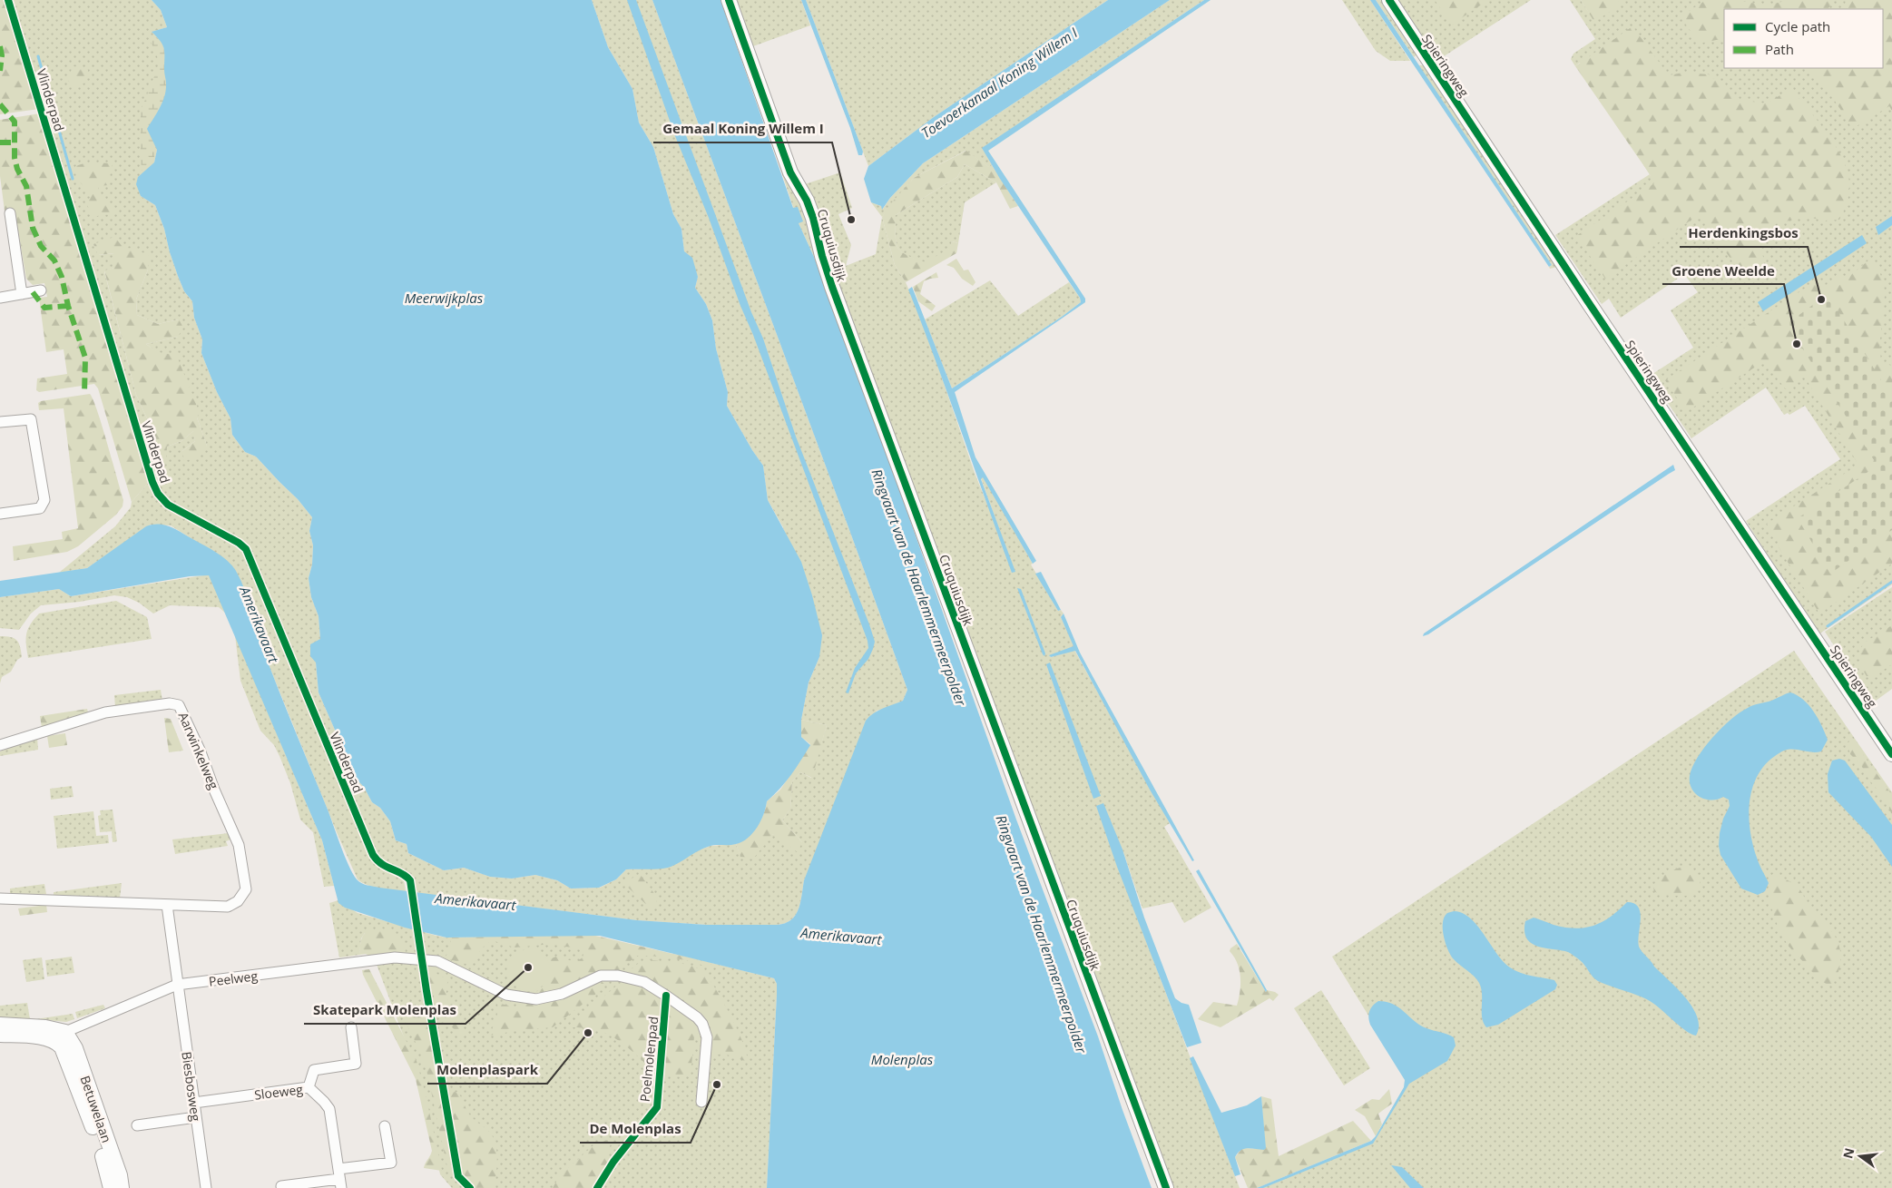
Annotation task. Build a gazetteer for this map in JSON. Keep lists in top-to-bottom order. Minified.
{"streets":{"street":["Spieringweg","Cruquiusdijk","Aarwinkelweg","Peelweg","Biesbosweg","Sloeweg","Betuwelaan"],"cycle path":["Vlinderpad","Poelmolenpad"]},"crossings":[["Peelweg","Biesbosweg"],["Peelweg","Betuwelaan"],["Biesbosweg","Sloeweg"]],"water":["Toevoerkanaal Koning Willem I","Meerwijkplas","Ringvaart van de Haarlemmermeerpolder","Amerikavaart","Molenplas"],"places":["Gemaal Koning Willem I","Herdenkingsbos","Groene Weelde","Skatepark Molenplas","Molenplaspark","De Molenplas"],"legend":["Cycle path","Path"],"north":"left"}
